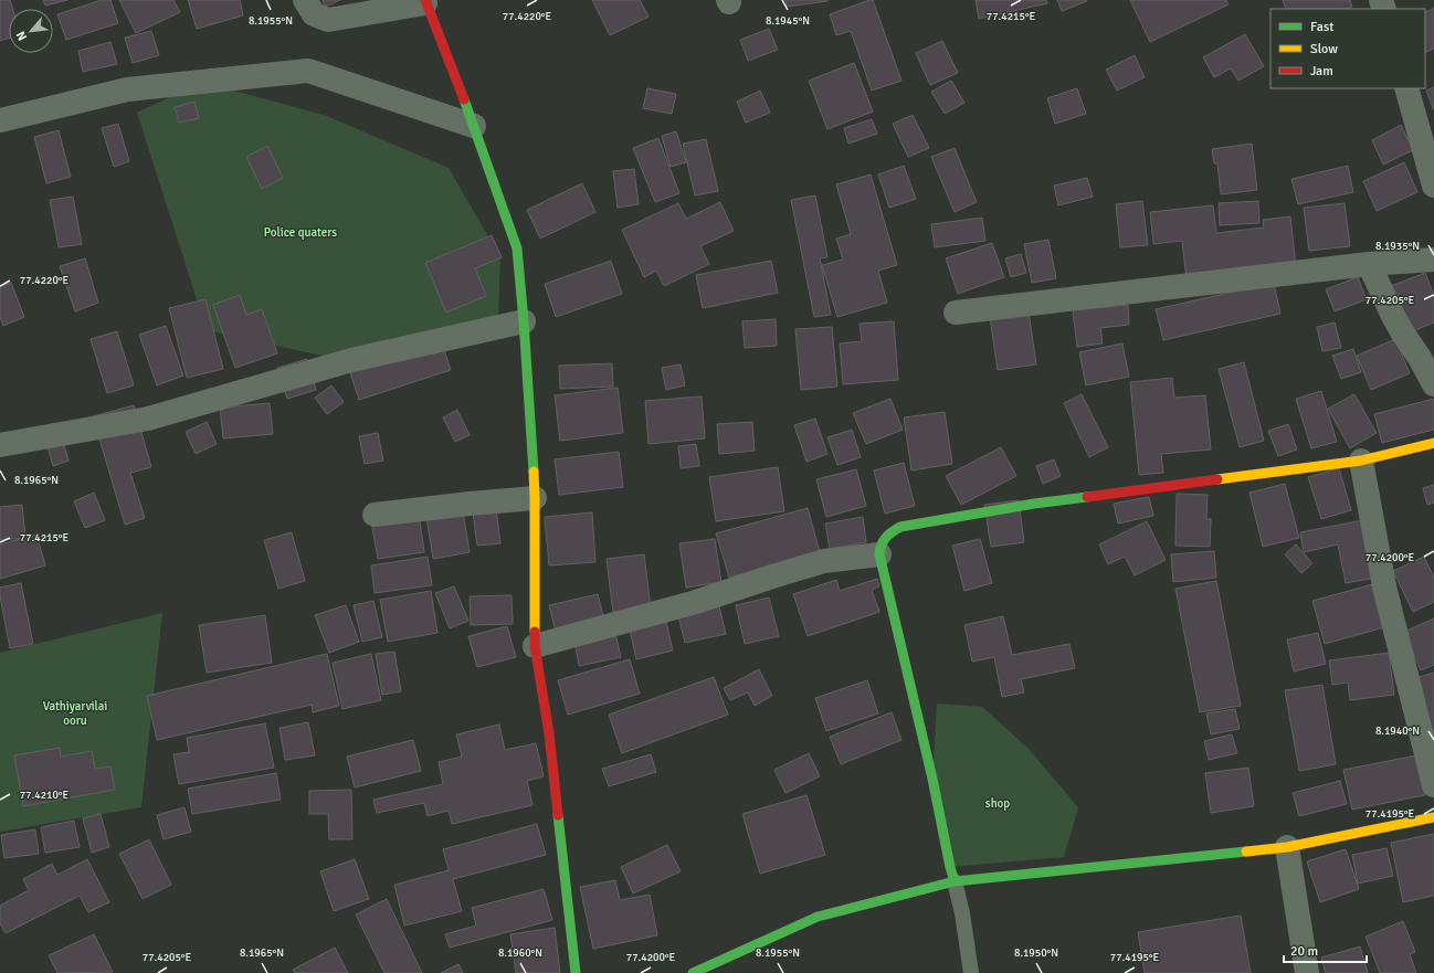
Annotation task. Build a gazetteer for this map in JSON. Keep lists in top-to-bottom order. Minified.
{"parks":["Police quaters","Vathiyarvilai ooru","shop"],"legend":["Fast","Slow","Jam"],"scale_bar":"20 m","north":"bottom left","coordinates":["77.4220°E","77.4215°E","8.1955°N","8.1945°N","8.1935°N","77.4205°E","8.1965°N","77.4200°E","8.1940°N","77.4210°E","77.4195°E","8.1960°N","8.1950°N"]}
